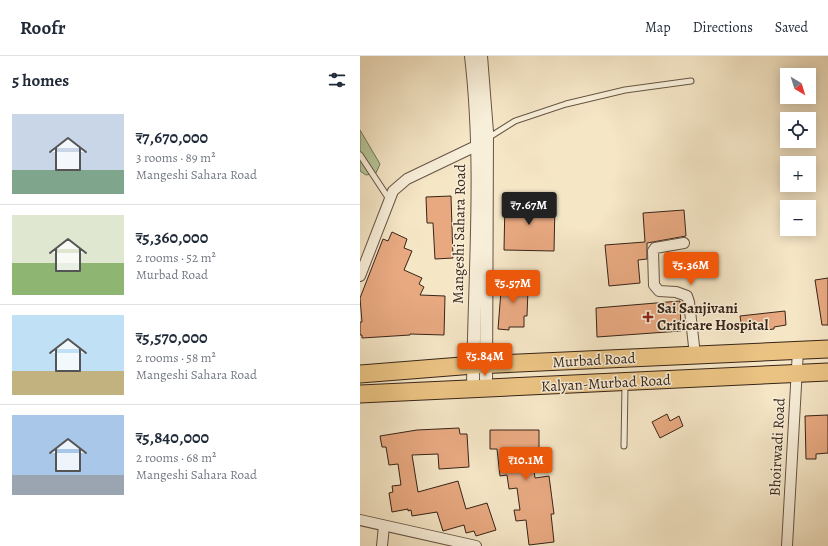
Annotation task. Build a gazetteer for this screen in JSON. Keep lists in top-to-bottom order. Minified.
{"streets":{"highway":["Murbad Road","Kalyan-Murbad Road"],"street":["Mangeshi Sahara Road","Bhoirwadi Road"]},"crossings":[["Mangeshi Sahara Road","Murbad Road"],["Mangeshi Sahara Road","Kalyan-Murbad Road"],["Murbad Road","Bhoirwadi Road"],["Kalyan-Murbad Road","Bhoirwadi Road"]],"places":{"health":["Sai Sanjivani Criticare Hospital"]},"north":"bottom right","page":{"header":"Roofr","nav":["Map","Directions","Saved"],"heading":"5 homes","map_buttons":["+","−"],"list":[{"name":"₹7,670,000","note":"3 rooms · 89 m² · Mangeshi Sahara Road"},{"name":"₹5,360,000","note":"2 rooms · 52 m² · Murbad Road"},{"name":"₹5,570,000","note":"2 rooms · 58 m² · Mangeshi Sahara Road"},{"name":"₹5,840,000","note":"2 rooms · 68 m² · Mangeshi Sahara Road"}],"price":["₹7.67M","₹5.36M","₹5.57M","₹5.84M","₹10.1M"]}}
